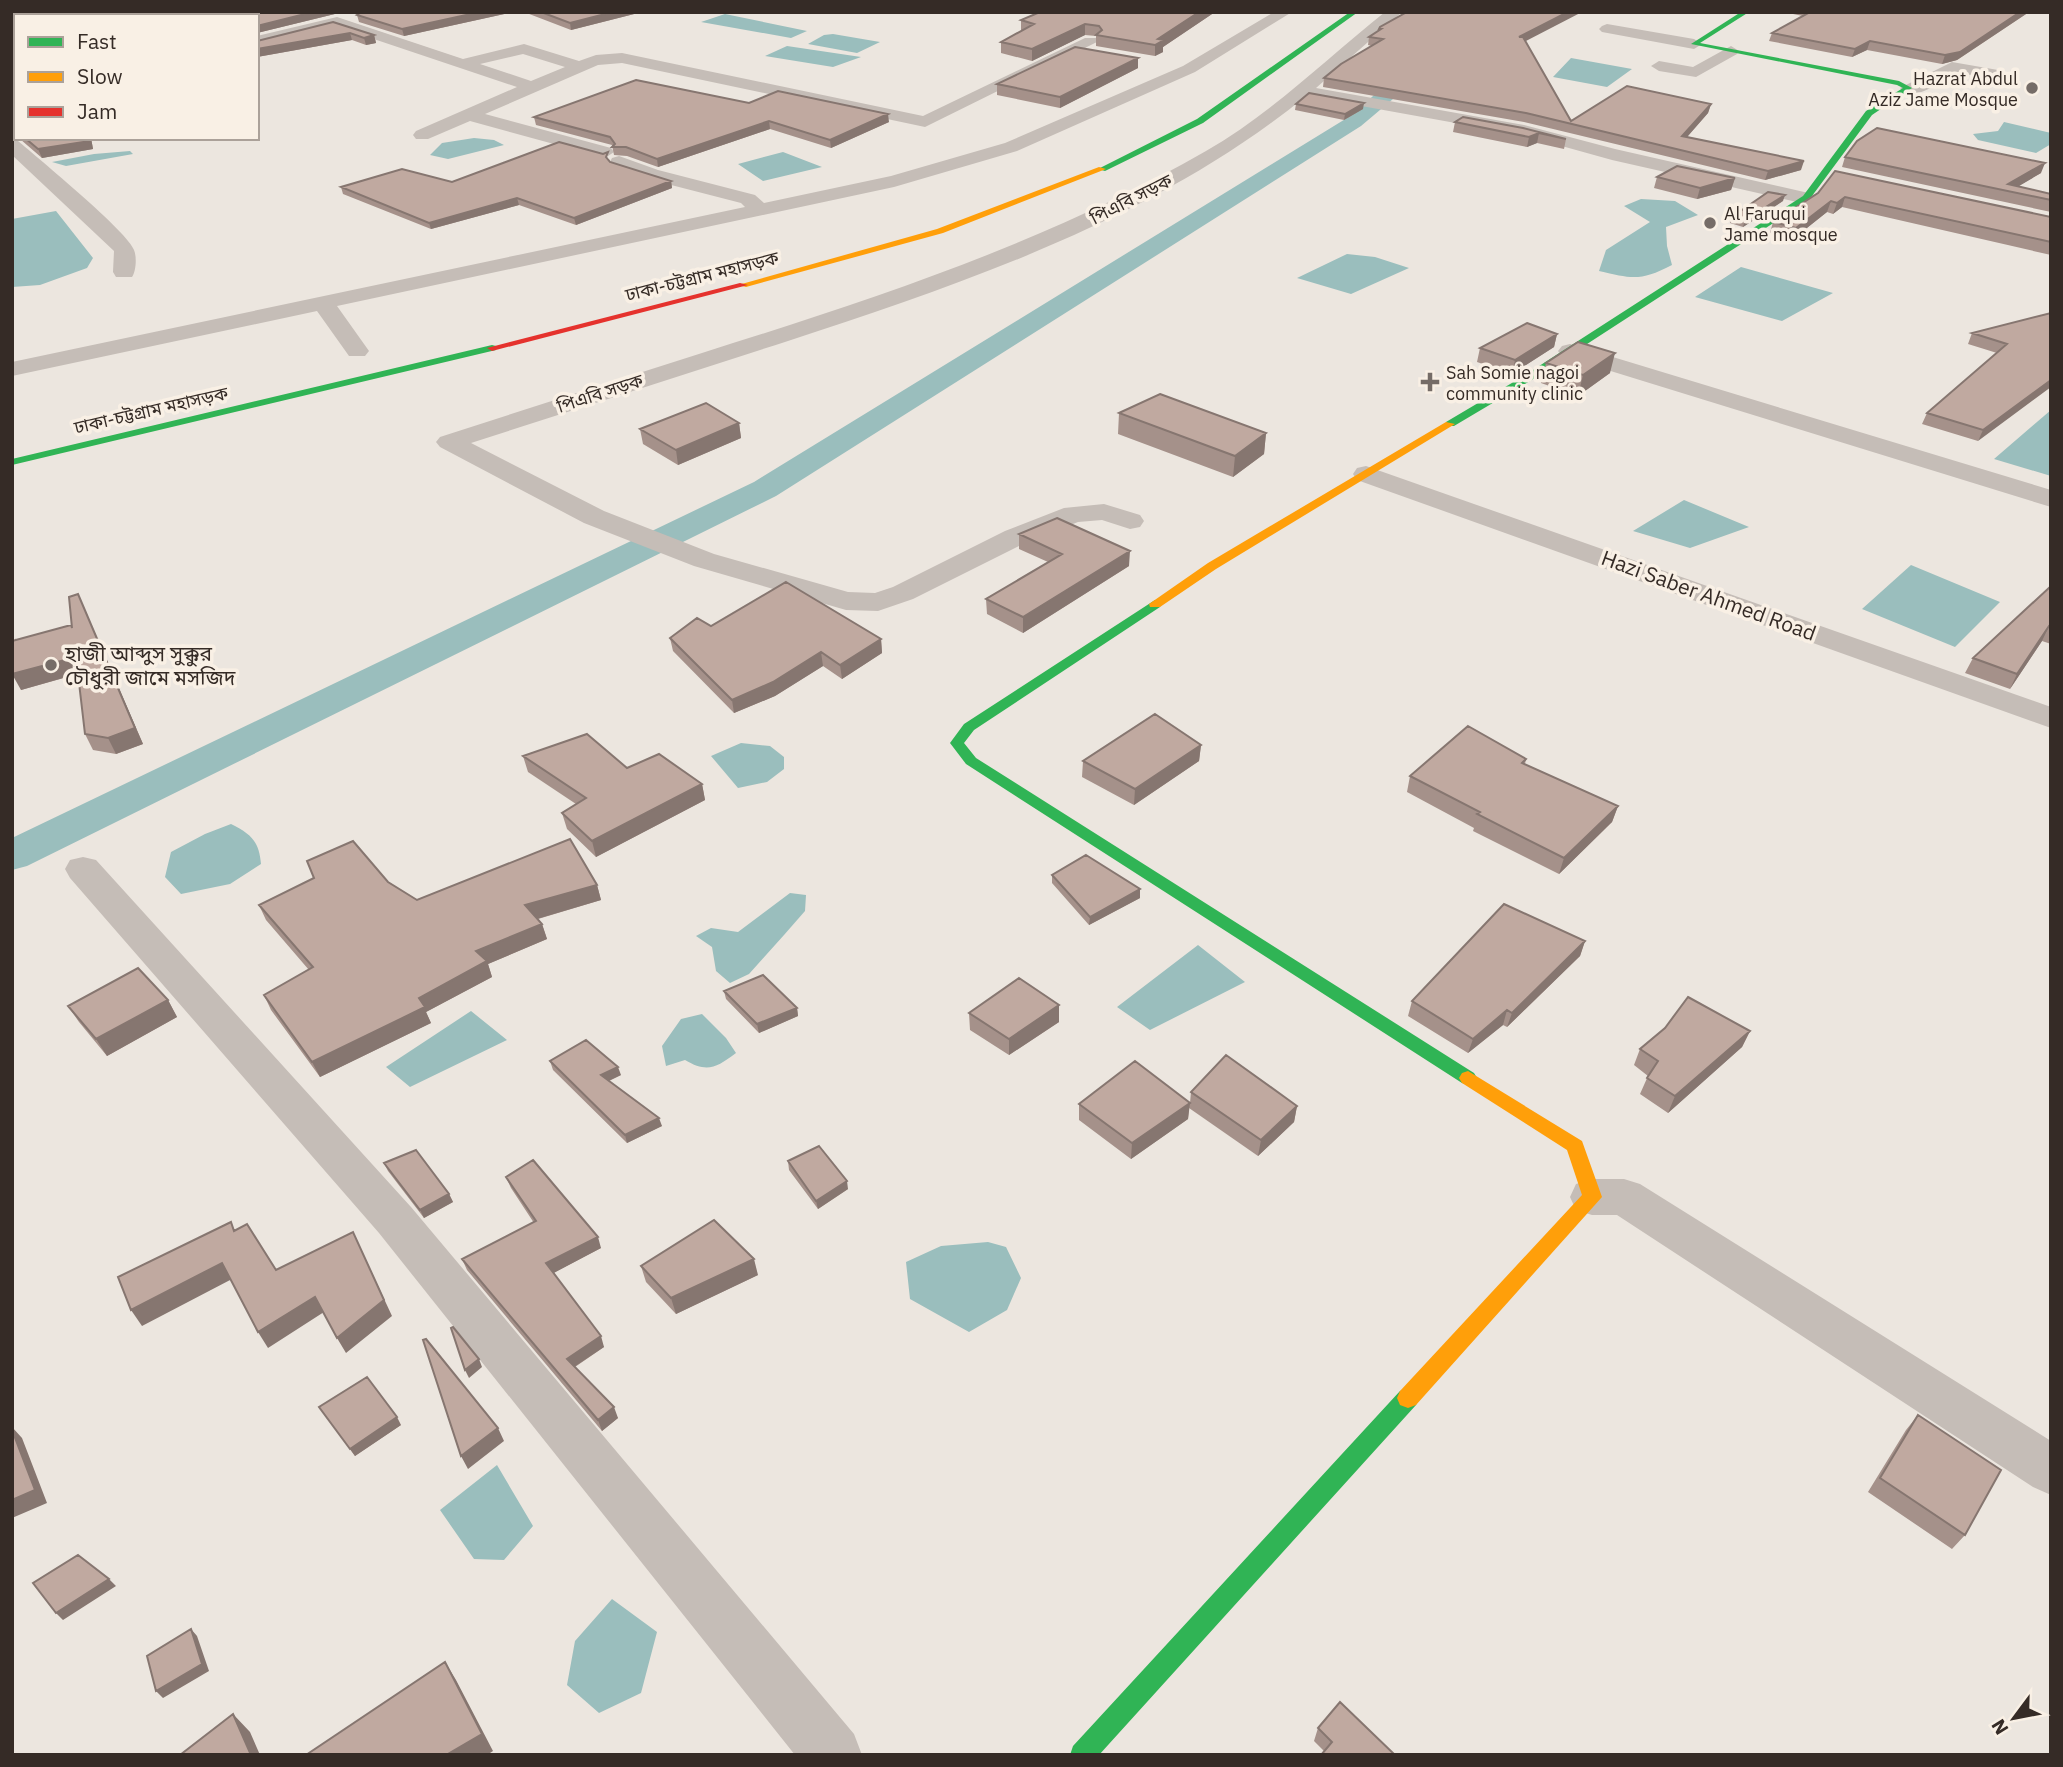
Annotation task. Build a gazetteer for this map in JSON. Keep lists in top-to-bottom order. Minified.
{"streets":{"main road":["ঢাকা-চট্টগ্রাম মহাসড়ক"],"street":["পিএবি সড়ক","Hazi Saber Ahmed Road"]},"places":{"other":["Hazrat Abdul Aziz Jame Mosque","Al Faruqui Jame mosque","হাজী আব্দুস সুক্কুর চৌধুরী জামে মসজিদ"],"health":["Sah Somie nagoi community clinic"]},"legend":["Fast","Slow","Jam"],"north":"bottom left"}
